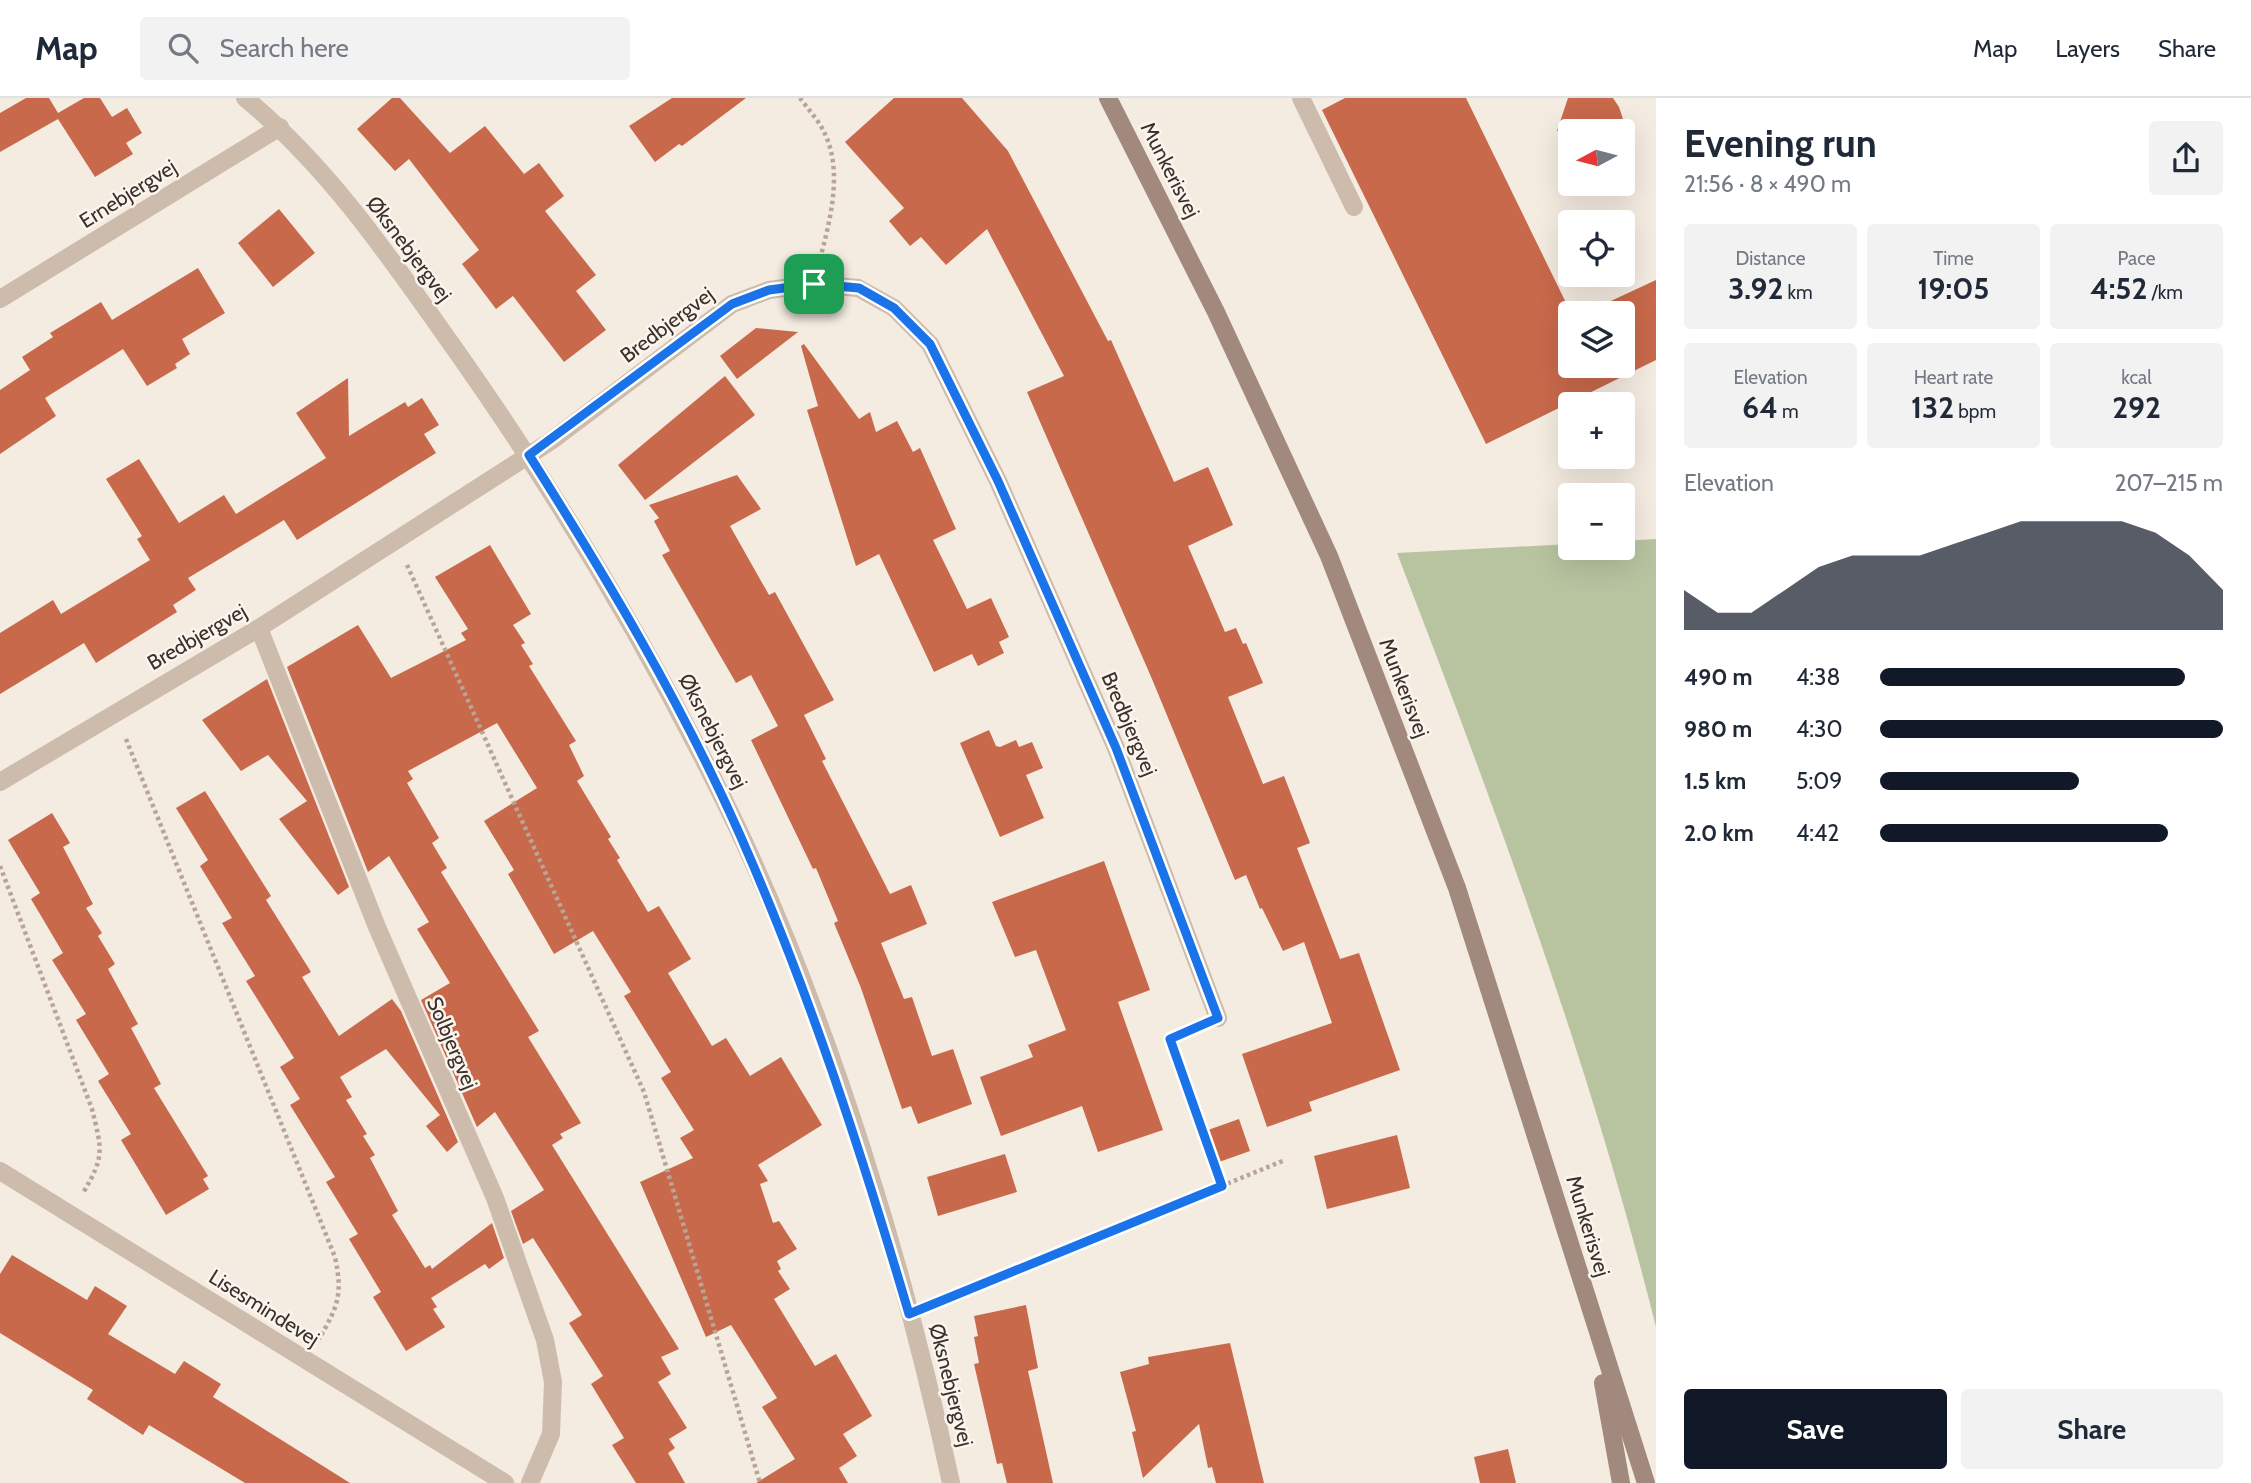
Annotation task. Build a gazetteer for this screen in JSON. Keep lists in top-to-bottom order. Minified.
{"streets":{"main road":["Munkerisvej"],"street":["Ernebjergvej","Øksnebjergvej","Bredbjergvej","Solbjergvej","Lisesmindevej"]},"crossings":[["Ernebjergvej","Øksnebjergvej"],["Øksnebjergvej","Bredbjergvej"],["Bredbjergvej","Solbjergvej"]],"north":"left","page":{"header":"Map","search":"Search here","nav":["Map","Layers","Share"],"heading":["Evening run","21:56 · 8 × 490 m"],"map_buttons":["+","−"],"stats":[["Distance","3.92 km"],["Time","19:05"],["Pace","4:52 /km"],["Elevation","64 m"],["Heart rate","132 bpm"],["kcal","292"]],"chart":["Elevation","207–215 m"],"list":[{"name":"490 m","note":"4:38"},{"name":"980 m","note":"4:30"},{"name":"1.5 km","note":"5:09"},{"name":"2.0 km","note":"4:42"}],"buttons":["Save","Share"]}}
